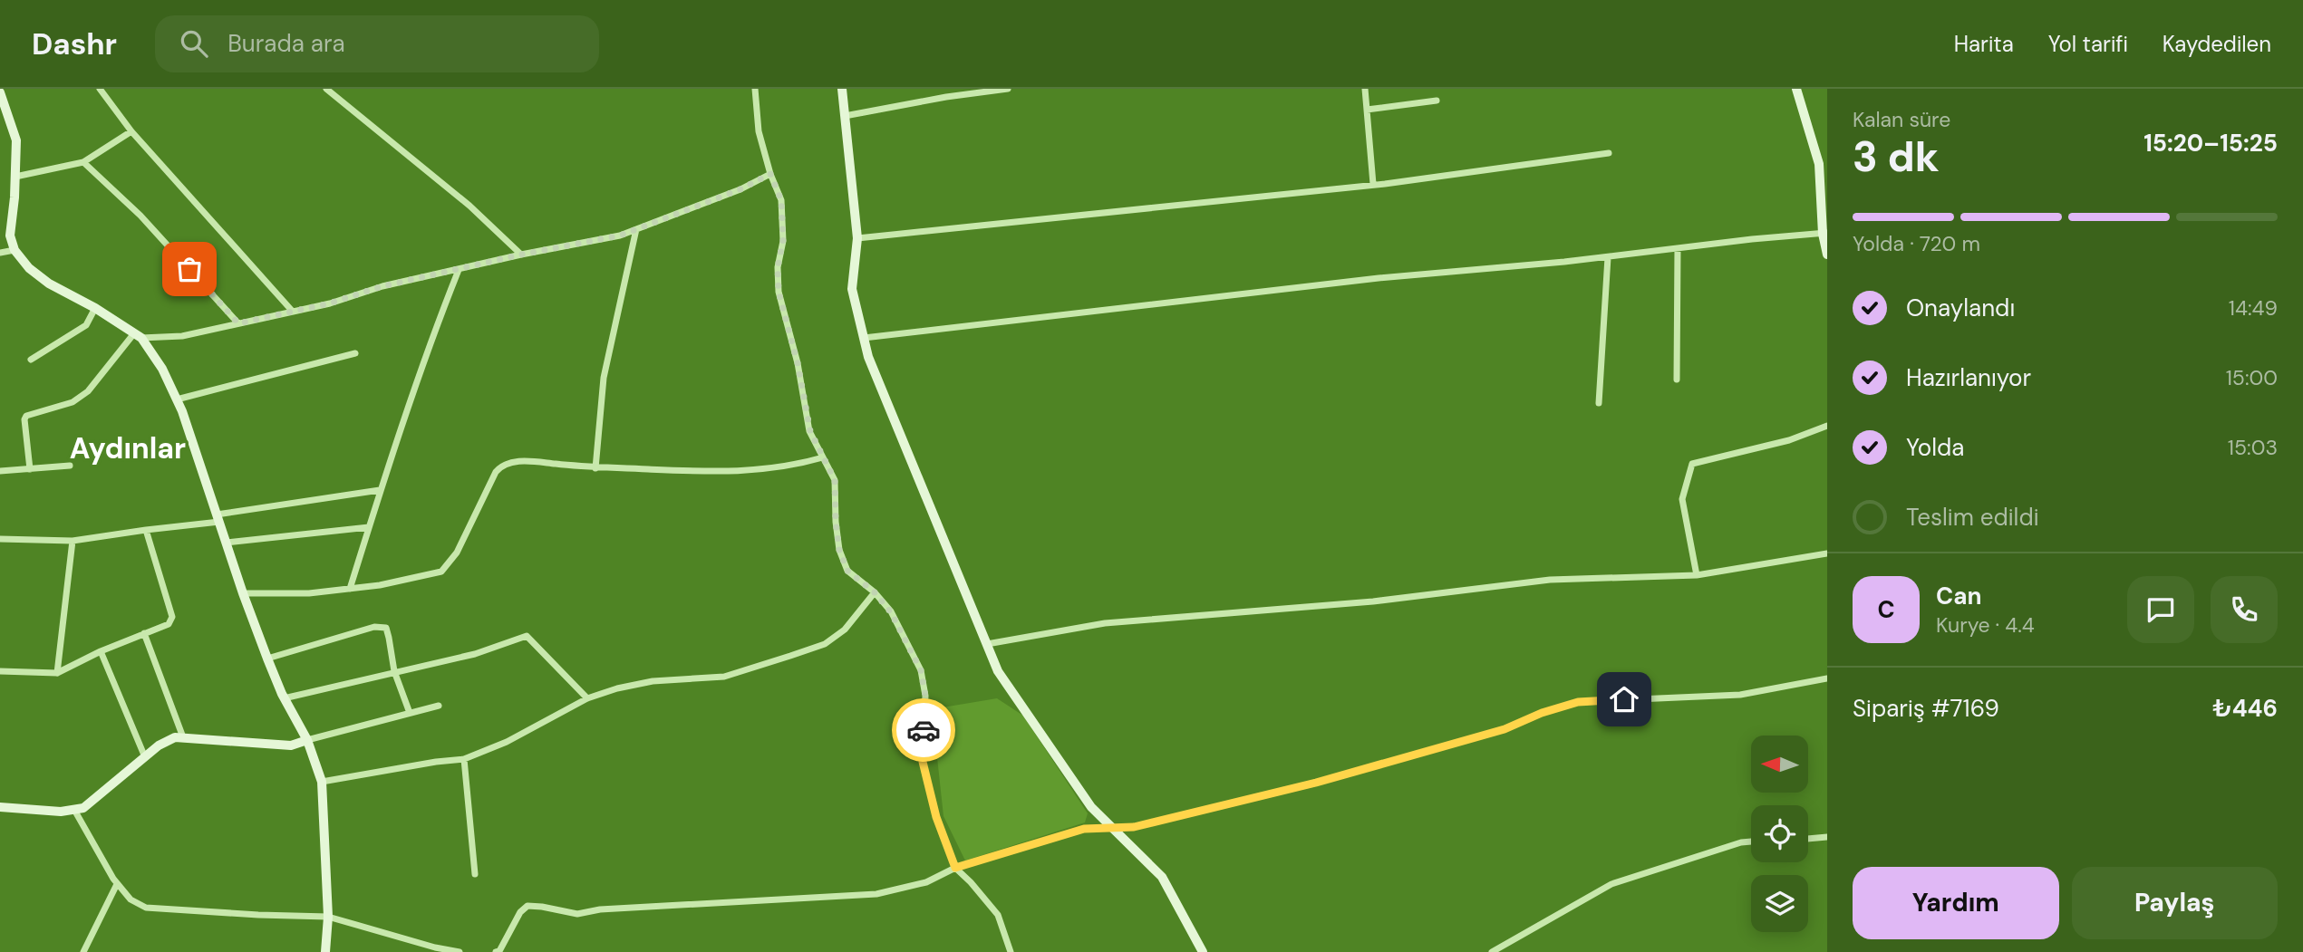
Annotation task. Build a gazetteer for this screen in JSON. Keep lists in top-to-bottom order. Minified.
{"districts":["Aydınlar"],"north":"left","page":{"header":"Dashr","search":"Burada ara","nav":["Harita","Yol tarifi","Kaydedilen"],"heading":["3 dk","Kalan süre","15:20–15:25"],"panel":["Can","Kurye · 4.4","Sipariş #7169","₺446"],"bar":"Yolda · 720 m","list":[["Onaylandı","14:49"],["Hazırlanıyor","15:00"],["Yolda","15:03"],"Teslim edildi"],"round":"C","buttons":["Yardım","Paylaş"]}}
